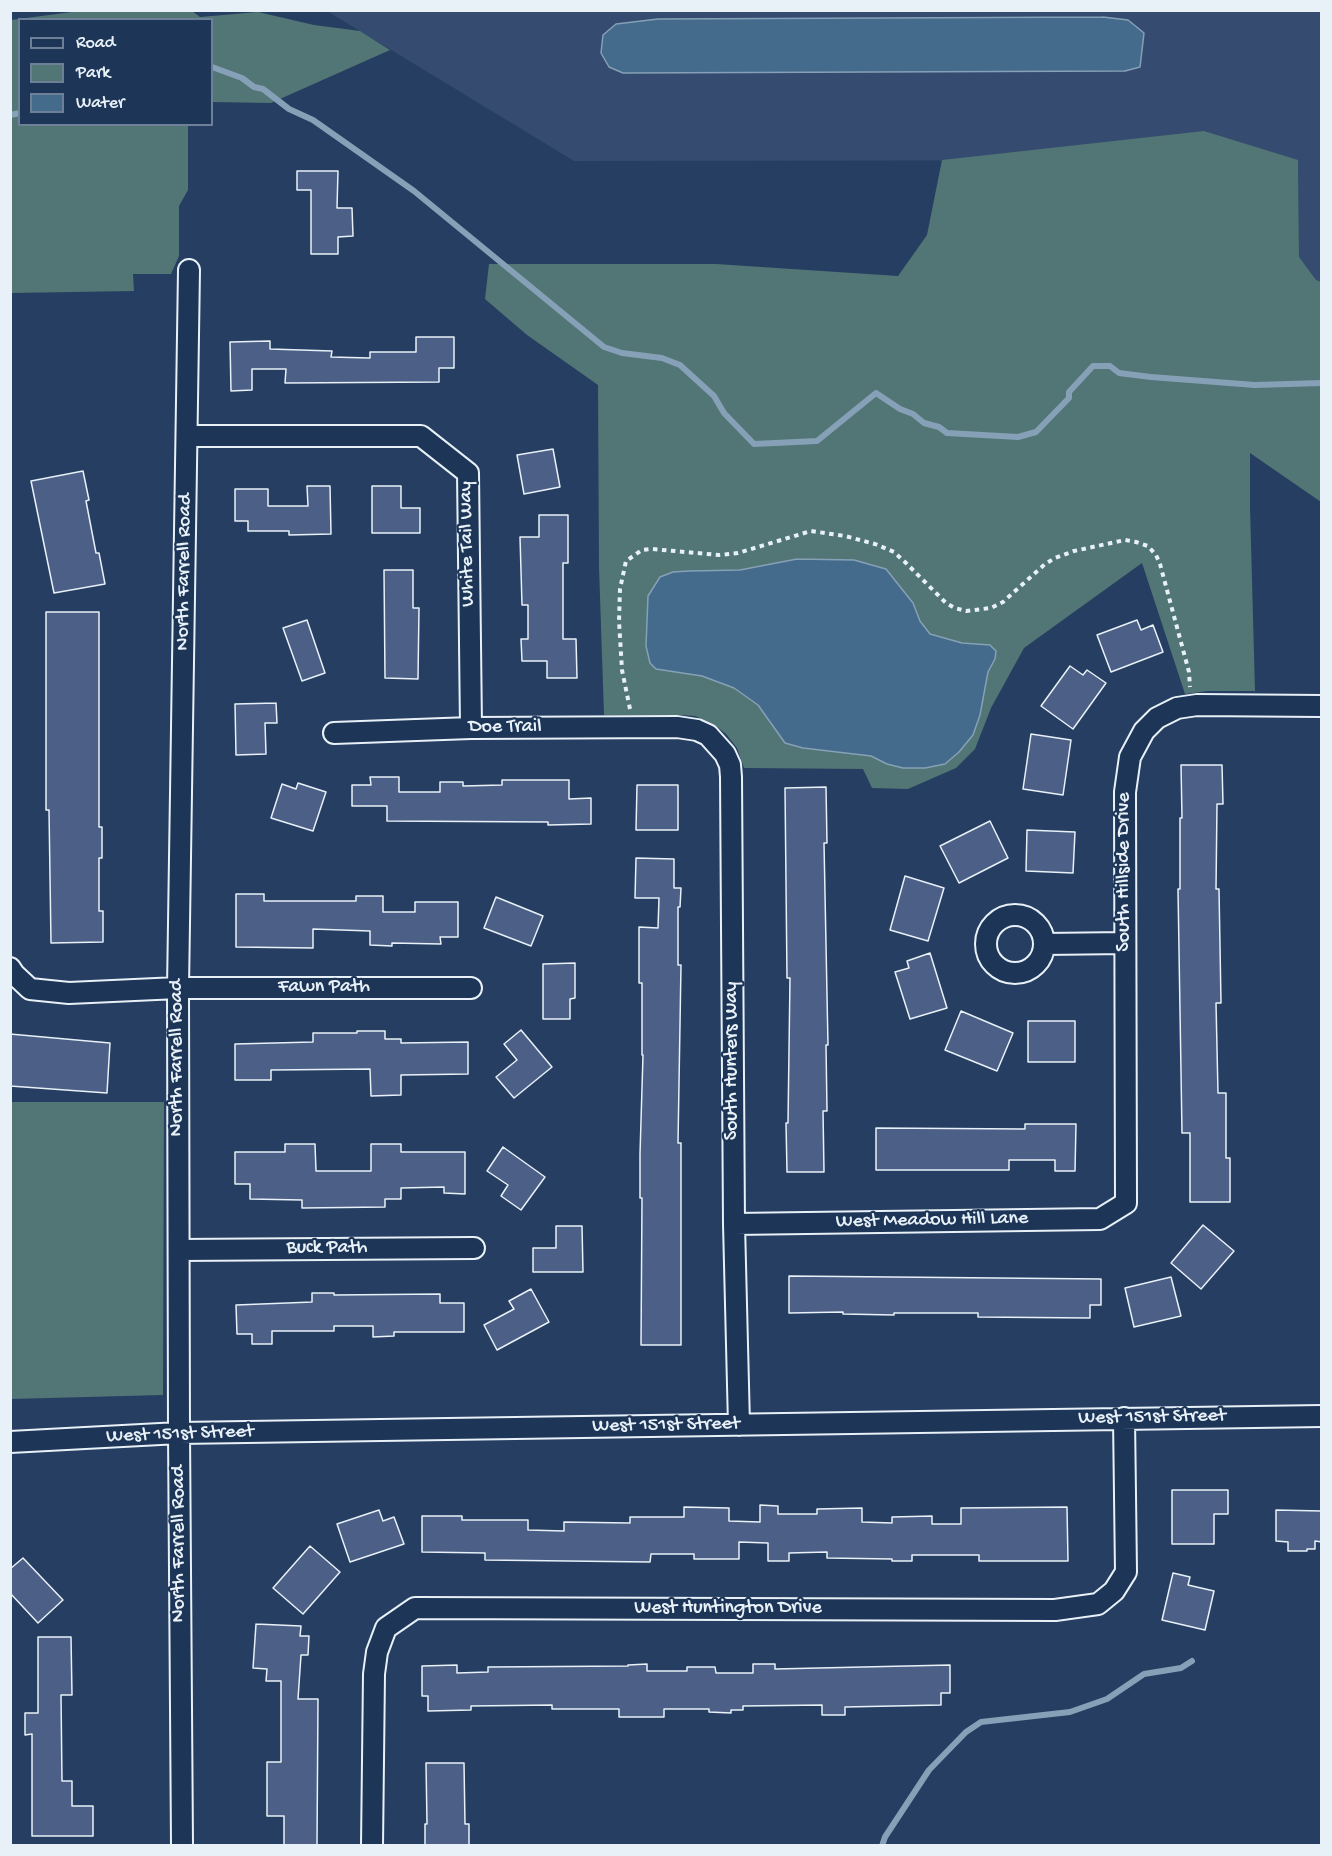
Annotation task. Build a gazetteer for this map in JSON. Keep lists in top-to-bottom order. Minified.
{"streets":{"street":["White Tail Way","North Farrell Road","Doe Trail","South Hillside Drive","Fawn Path","South Hunters Way","West Meadow Hill Lane","Buck Path","West 151st Street","West Huntington Drive"]},"crossings":[["White Tail Way","North Farrell Road"],["White Tail Way","Doe Trail"],["North Farrell Road","Fawn Path"],["North Farrell Road","Buck Path"],["North Farrell Road","West 151st Street"],["Doe Trail","South Hunters Way"],["South Hillside Drive","West Meadow Hill Lane"],["South Hunters Way","West Meadow Hill Lane"],["South Hunters Way","West 151st Street"],["West 151st Street","West Huntington Drive"]],"legend":["Road","Park","Water"]}
